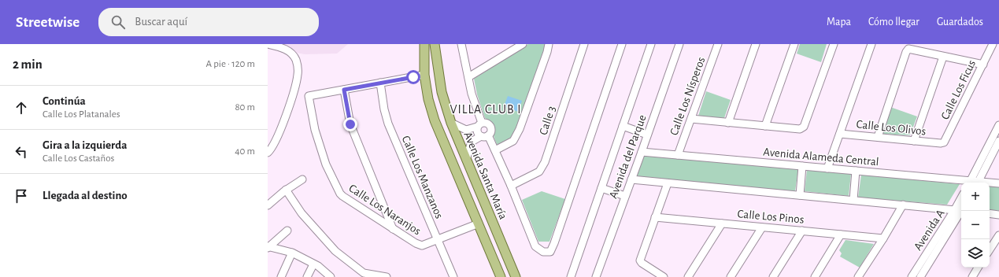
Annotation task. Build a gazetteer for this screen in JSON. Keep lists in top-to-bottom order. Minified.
{"streets":{"main road":["Avenida Santa María"],"street":["Calle Los Ficus","Calle Los Nísperos","Calle 3","Calle Los Olivos","Avenida del Parque","Avenida Alameda Central","Calle Los Manzanos","Calle Los Naranjos","Calle Los Pinos","Avenida A"]},"crossings":[["Calle Los Ficus","Calle Los Olivos"],["Calle Los Nísperos","Avenida Alameda Central"],["Avenida del Parque","Avenida Alameda Central"],["Calle Los Manzanos","Calle Los Naranjos"]],"districts":["VILLA CLUB I"],"page":{"header":"Streetwise","search":"Buscar aquí","nav":["Mapa","Cómo llegar","Guardados"],"heading":["2 min","A pie · 120 m"],"list":[["Continúa","Calle Los Platanales","80 m"],["Gira a la izquierda","Calle Los Castaños","40 m"],"Llegada al destino"],"map_buttons":["+","−"]}}
